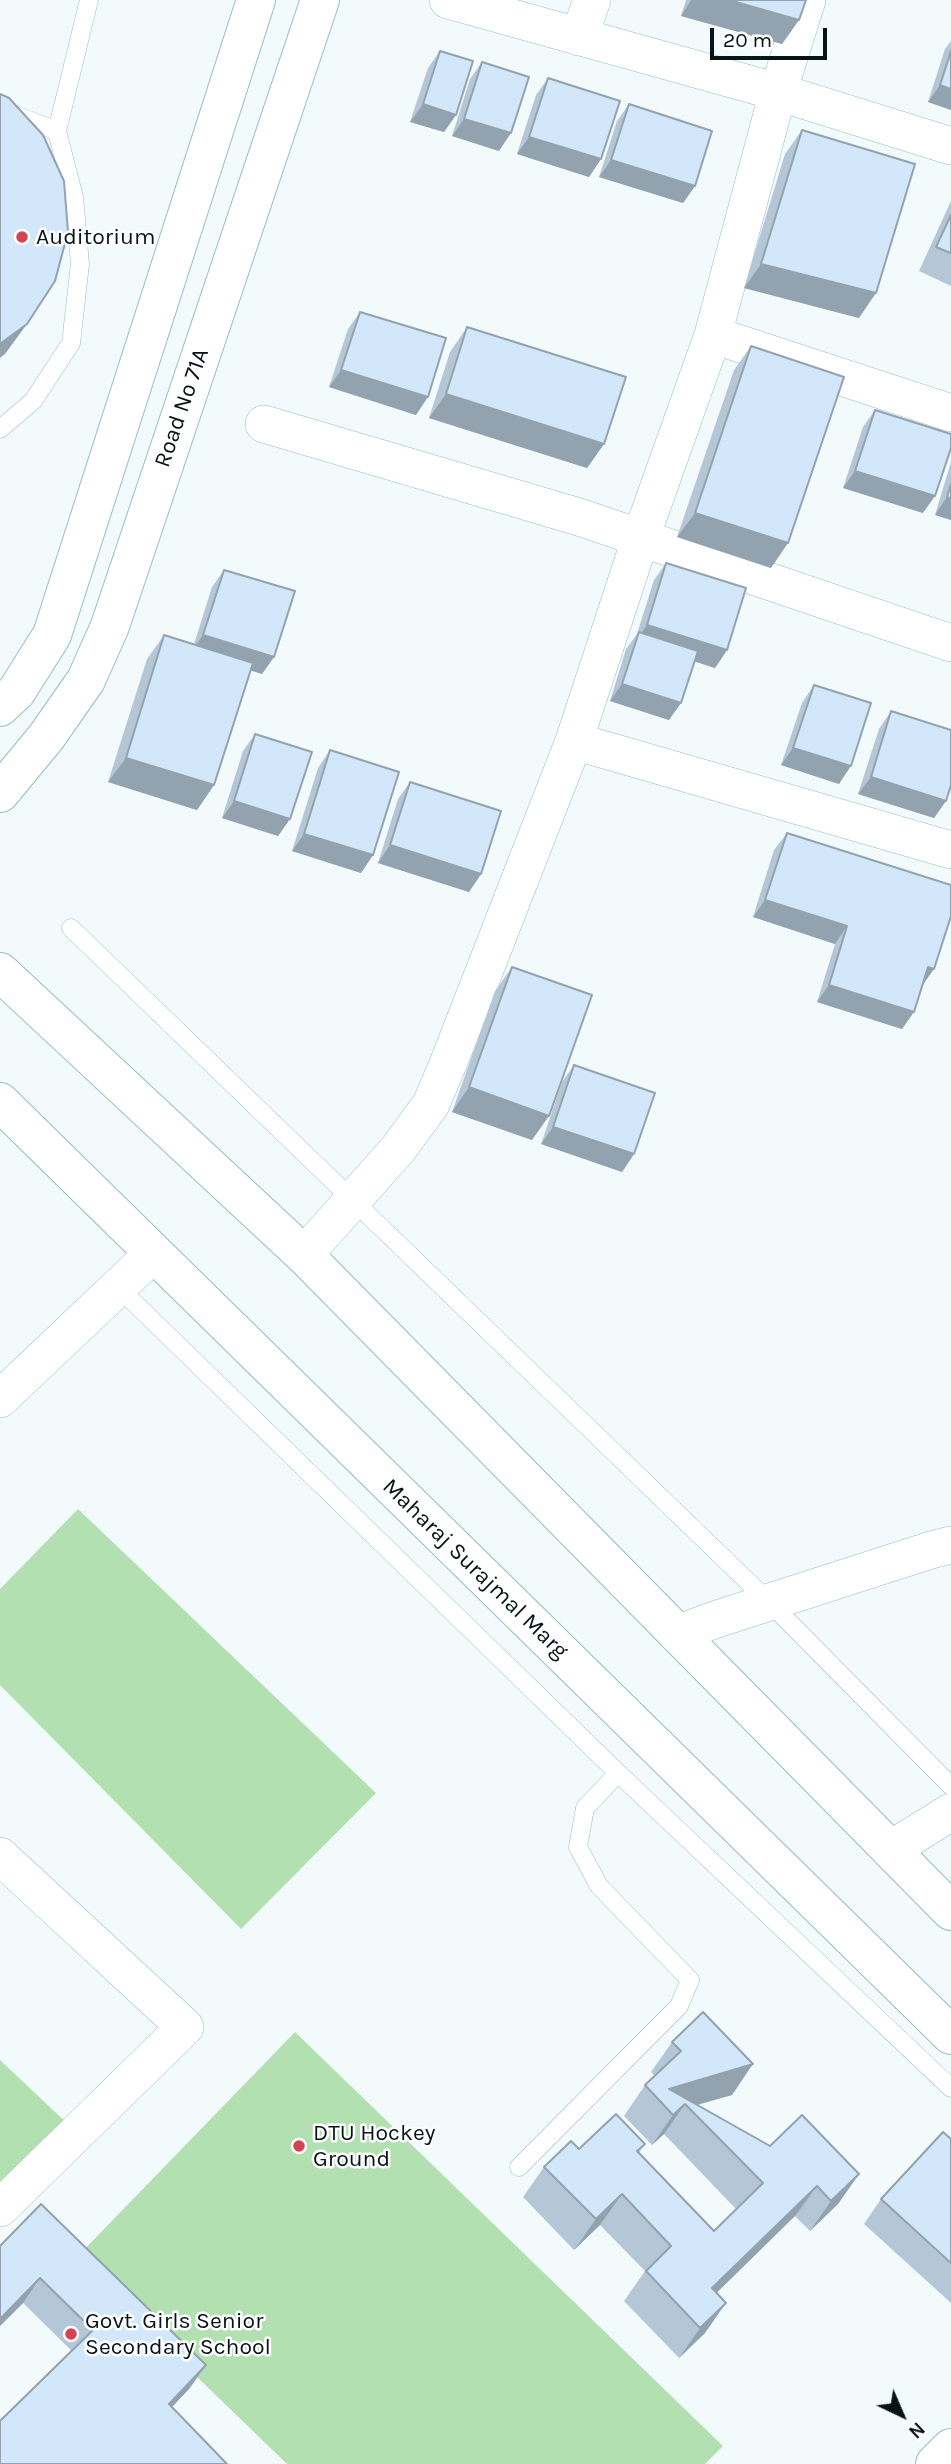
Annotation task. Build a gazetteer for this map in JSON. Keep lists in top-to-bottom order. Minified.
{"streets":{"main road":["Road No 71A","Maharaj Surajmal Marg"]},"places":["Auditorium","DTU Hockey Ground","Govt. Girls Senior Secondary School"],"scale_bar":"20 m","north":"bottom right"}
